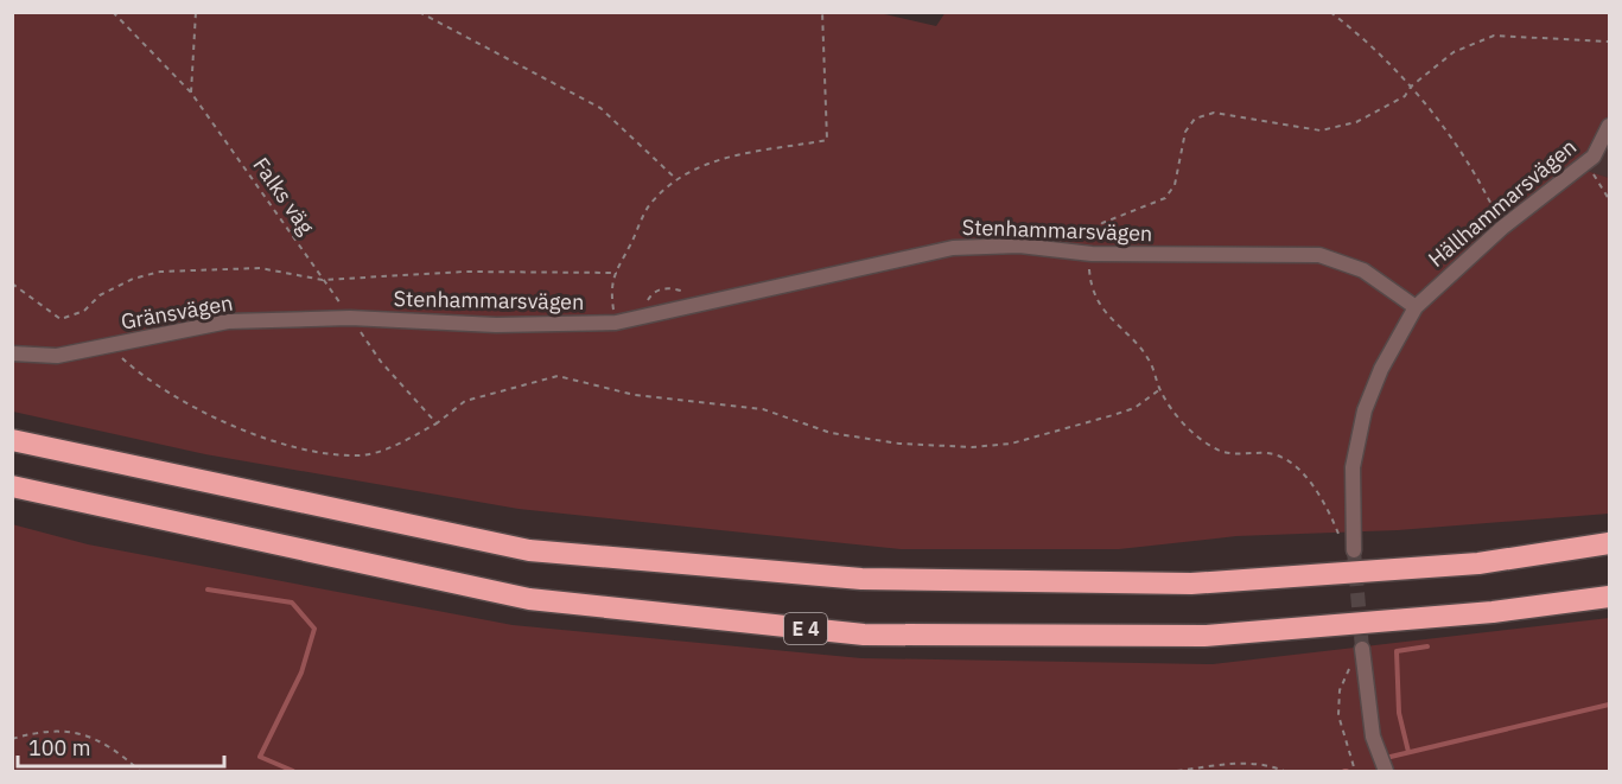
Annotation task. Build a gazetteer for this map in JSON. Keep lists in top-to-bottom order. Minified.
{"streets":{"highway":["E 4"],"street":["Hällhammarsvägen","Stenhammarsvägen","Gränsvägen"],"path":["Falks väg"]},"crossings":[["Falks väg","Stenhammarsvägen"],["Falks väg","Gränsvägen"],["Hällhammarsvägen","Stenhammarsvägen"],["Stenhammarsvägen","Gränsvägen"]],"scale_bar":"100 m"}
